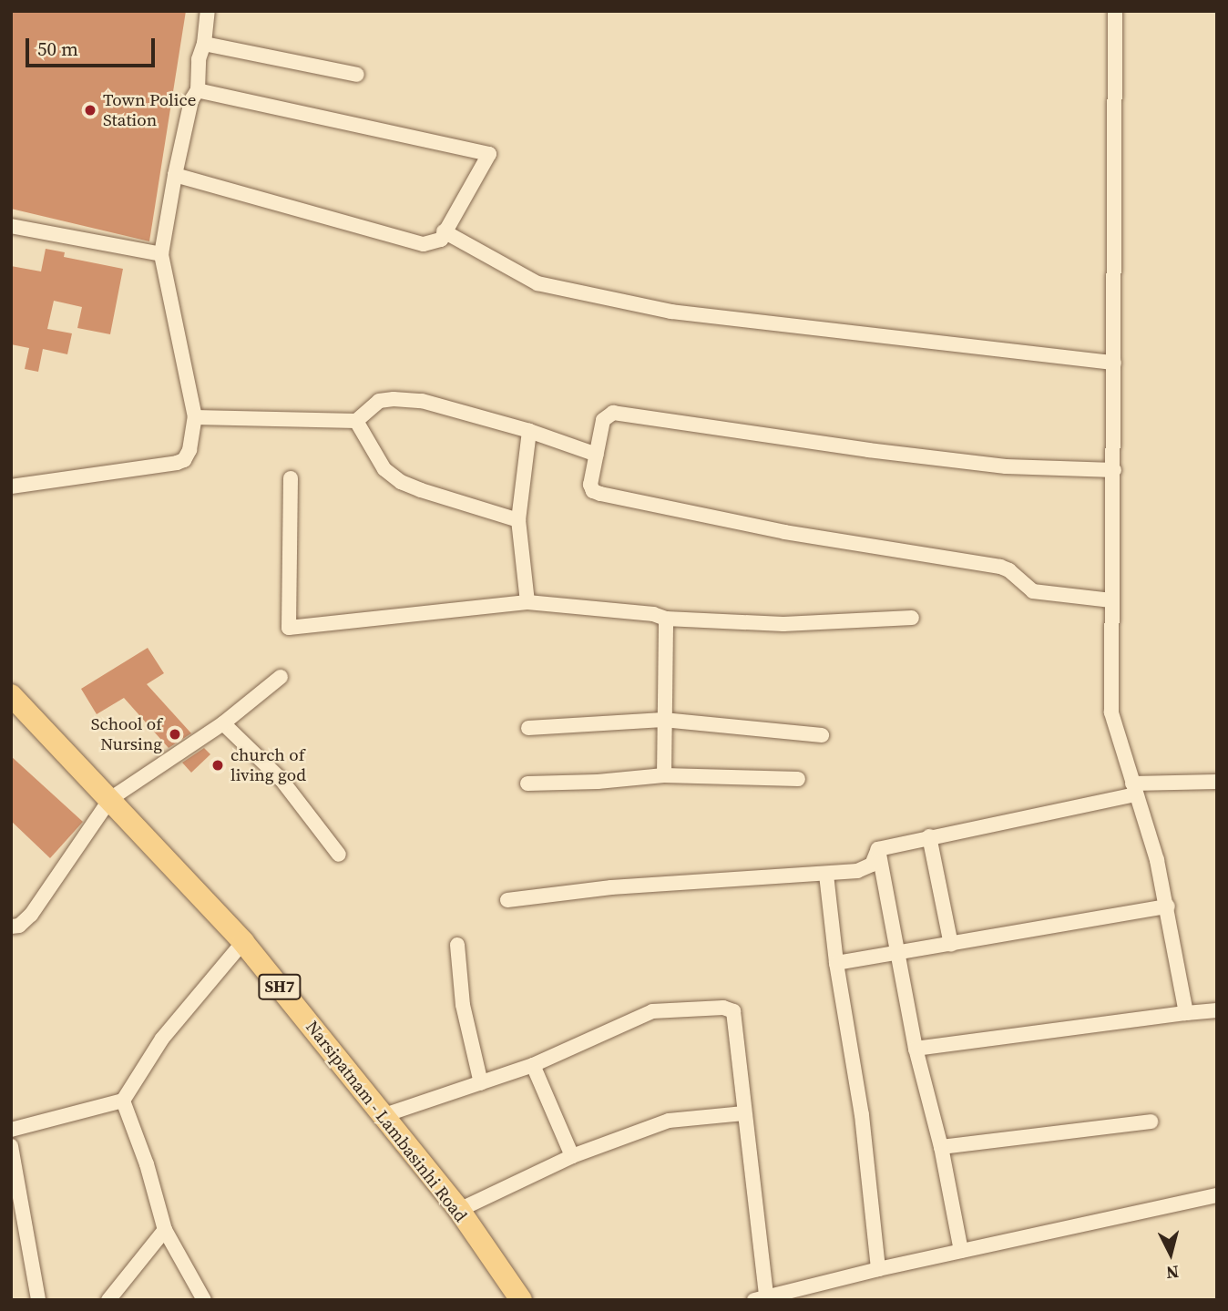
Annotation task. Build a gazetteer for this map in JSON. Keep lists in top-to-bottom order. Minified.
{"streets":{"main road":["SH7","Narsipatnam - Lambasinhi Road"]},"places":["Town Police Station","School of Nursing","church of living god"],"scale_bar":"50 m","north":"bottom"}
